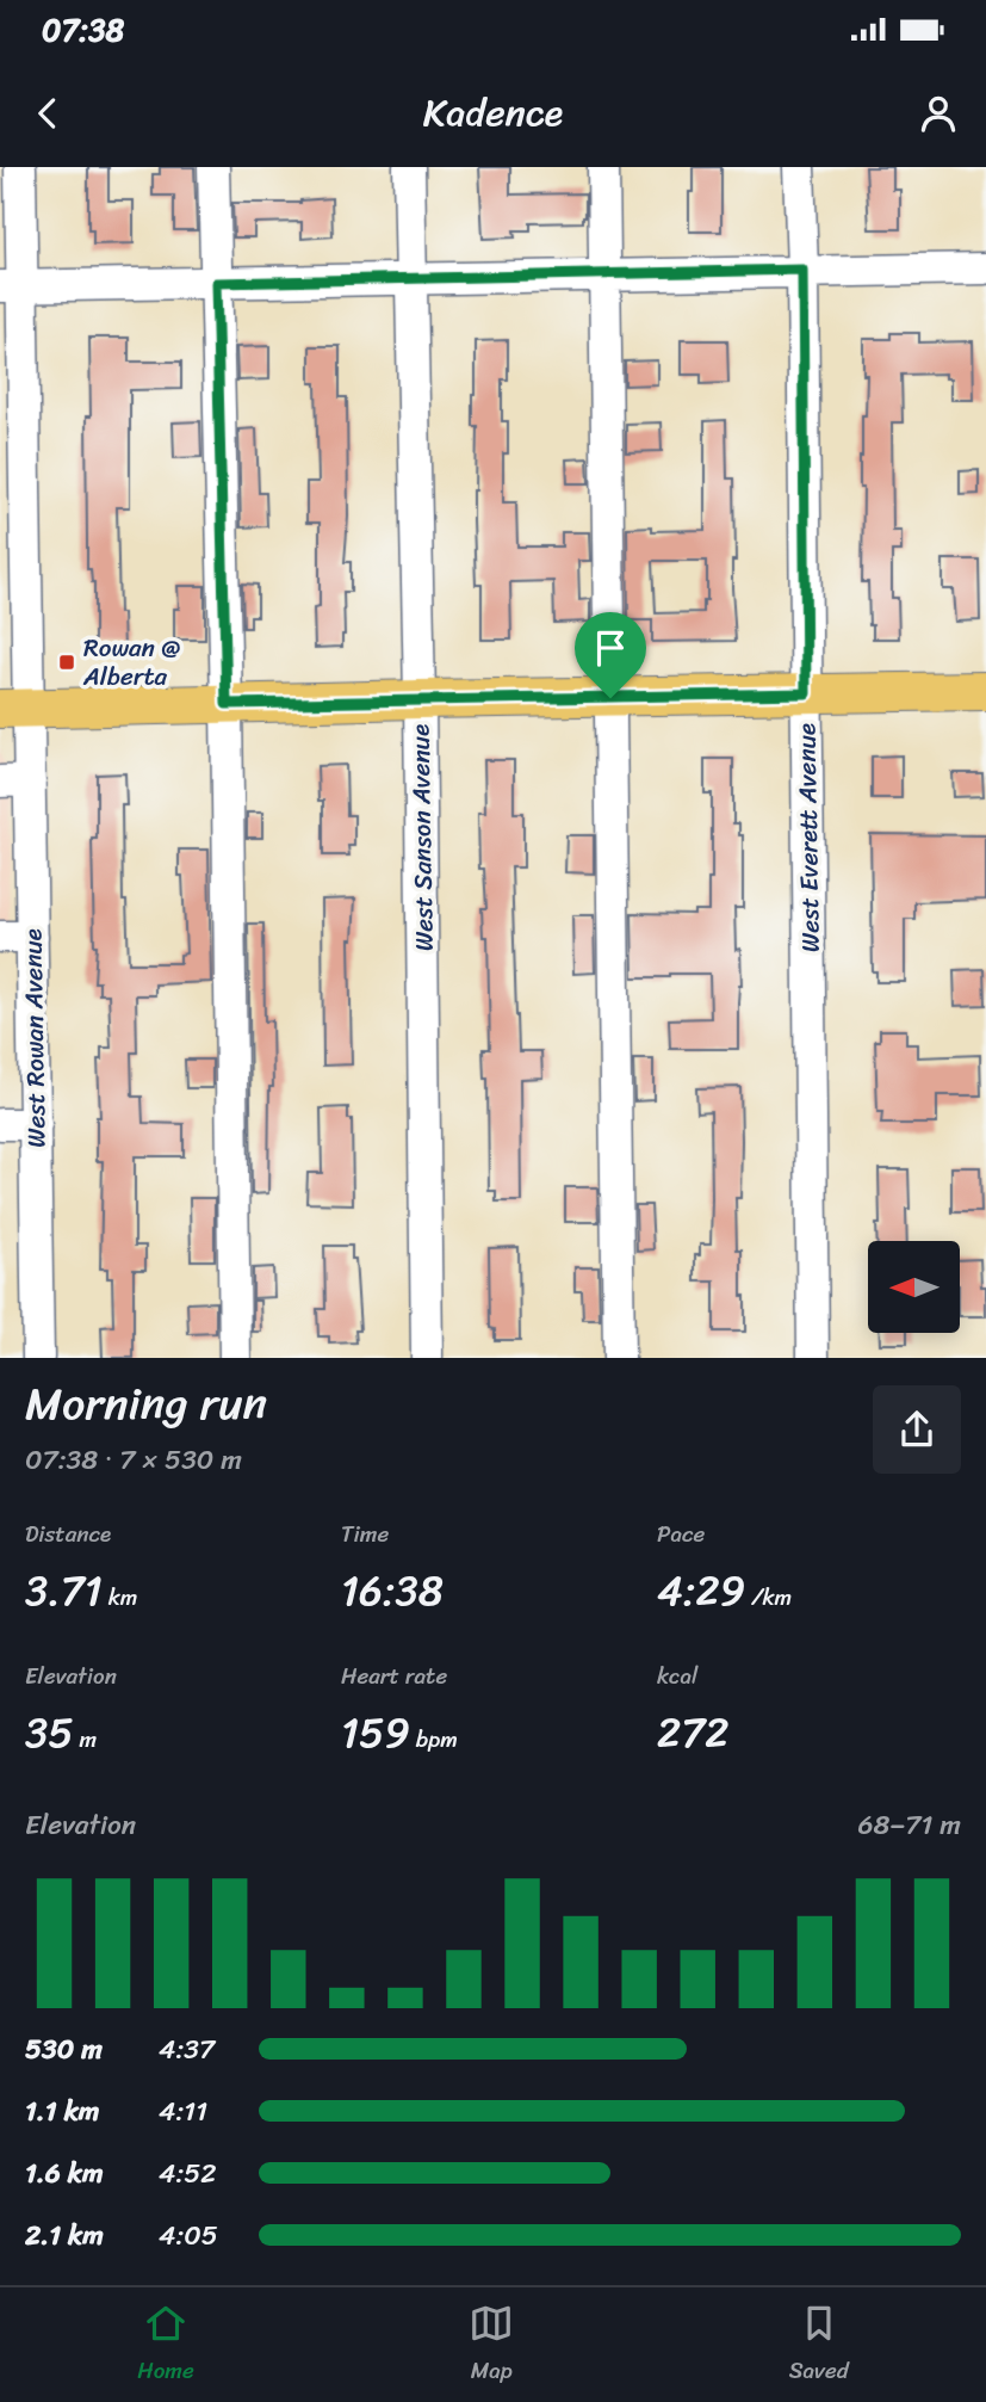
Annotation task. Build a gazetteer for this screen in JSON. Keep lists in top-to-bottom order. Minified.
{"streets":{"street":["West Sanson Avenue","West Everett Avenue","West Rowan Avenue"]},"places":{"transit":["Rowan @ Alberta"]},"north":"left","page":{"status":"07:38","header":"Kadence","heading":["Morning run","07:38 · 7 × 530 m"],"stats":[["Distance","3.71 km"],["Time","16:38"],["Pace","4:29 /km"],["Elevation","35 m"],["Heart rate","159 bpm"],["kcal","272"]],"chart":["Elevation","68–71 m"],"list":[{"name":"530 m","note":"4:37"},{"name":"1.1 km","note":"4:11"},{"name":"1.6 km","note":"4:52"},{"name":"2.1 km","note":"4:05"}],"tabs":["Home","Map","Saved"]}}
